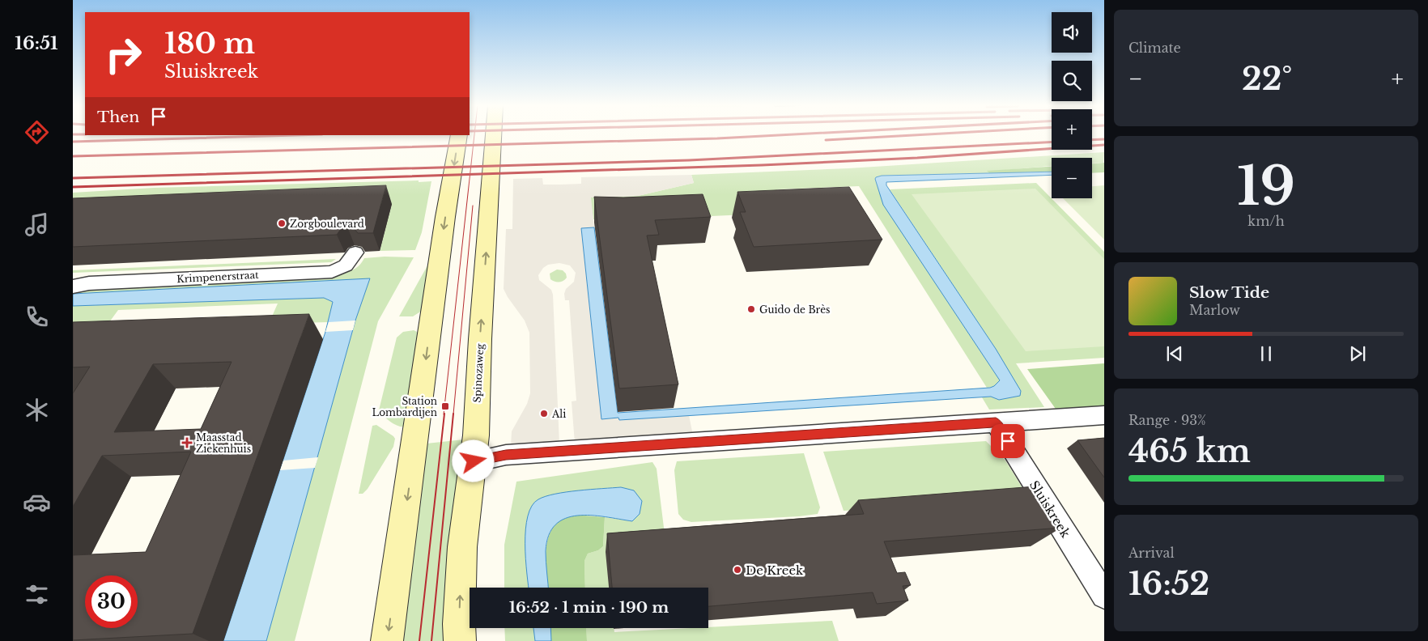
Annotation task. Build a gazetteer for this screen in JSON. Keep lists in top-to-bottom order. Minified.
{"streets":{"main road":["Spinozaweg"],"street":["Krimpenerstraat","Sluiskreek"]},"places":{"other":["Zorgboulevard","Guido de Brès","Ali","De Kreek"],"transit":["Station Lombardijen"],"health":["Maasstad Ziekenhuis"]},"page":{"tabs":"16:51","tile":["Climate",["19","km/h"],["Range · 93%","465 km"],["Arrival","16:52"]],"map_buttons":["+","−"],"turn":["180 m","Sluiskreek"],"heat":["−","22°","+"],"then":"Then","song":["Slow Tide","Marlow"],"limit":"30","trip":"16:52 · 1 min · 190 m"}}
